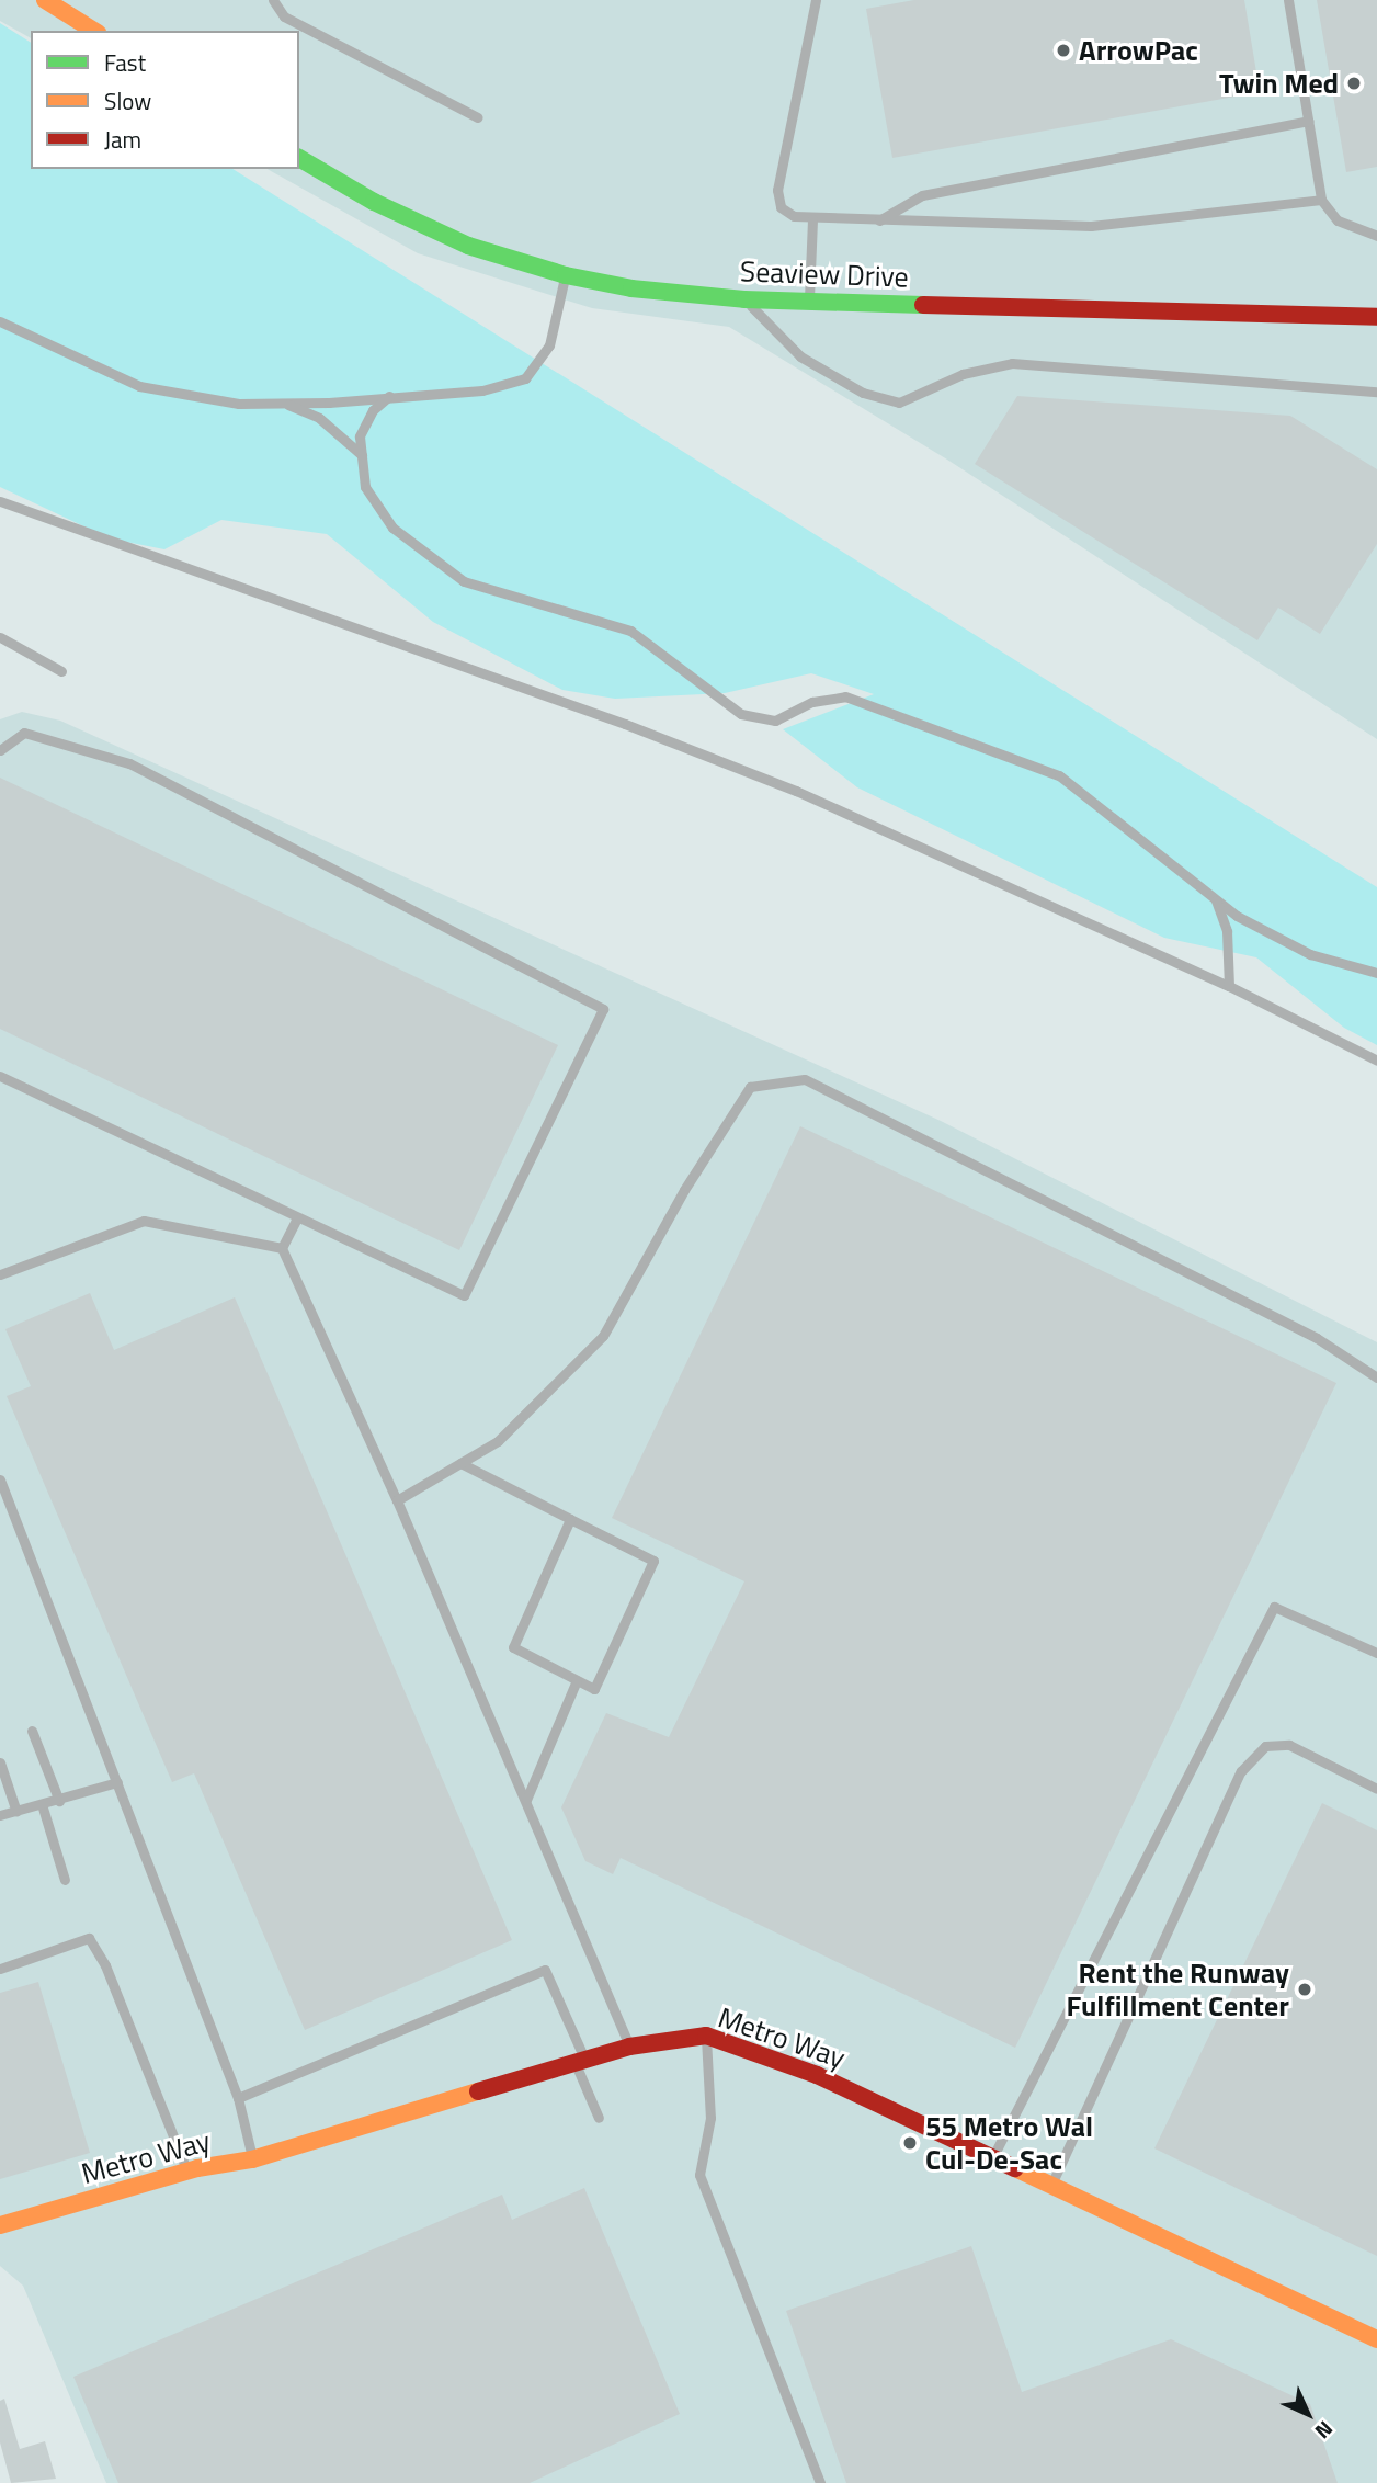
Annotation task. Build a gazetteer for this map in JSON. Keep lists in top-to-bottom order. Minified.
{"streets":{"street":["Seaview Drive","Metro Way"]},"places":["ArrowPac","Twin Med","Rent the Runway Fulfillment Center","55 Metro Wal Cul-De-Sac"],"legend":["Fast","Slow","Jam"],"north":"bottom right"}
